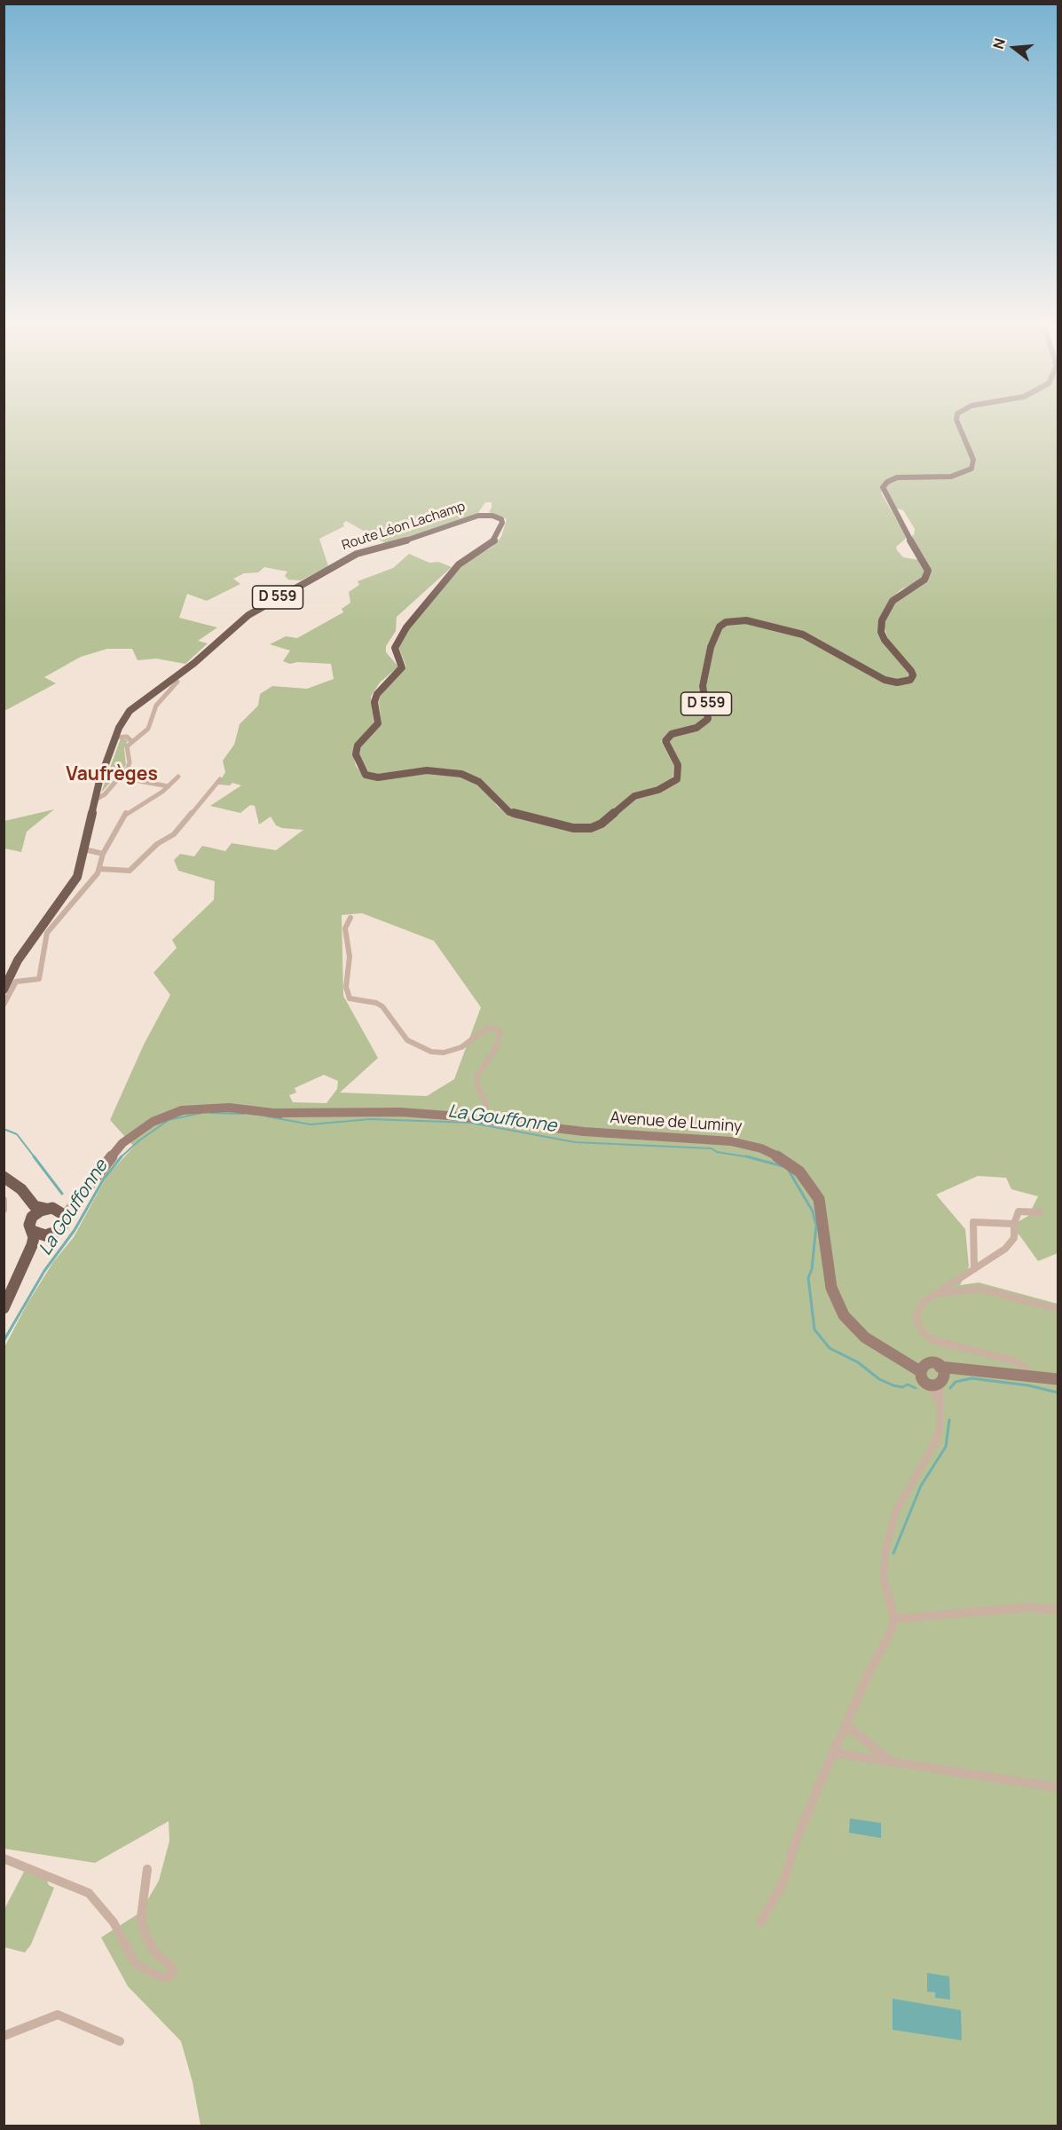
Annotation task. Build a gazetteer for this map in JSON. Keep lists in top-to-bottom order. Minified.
{"streets":{"main road":["Route Léon Lachamp","D 559"],"street":["Avenue de Luminy"]},"districts":["Vaufrèges"],"water":["La Gouffonne"],"north":"left"}
